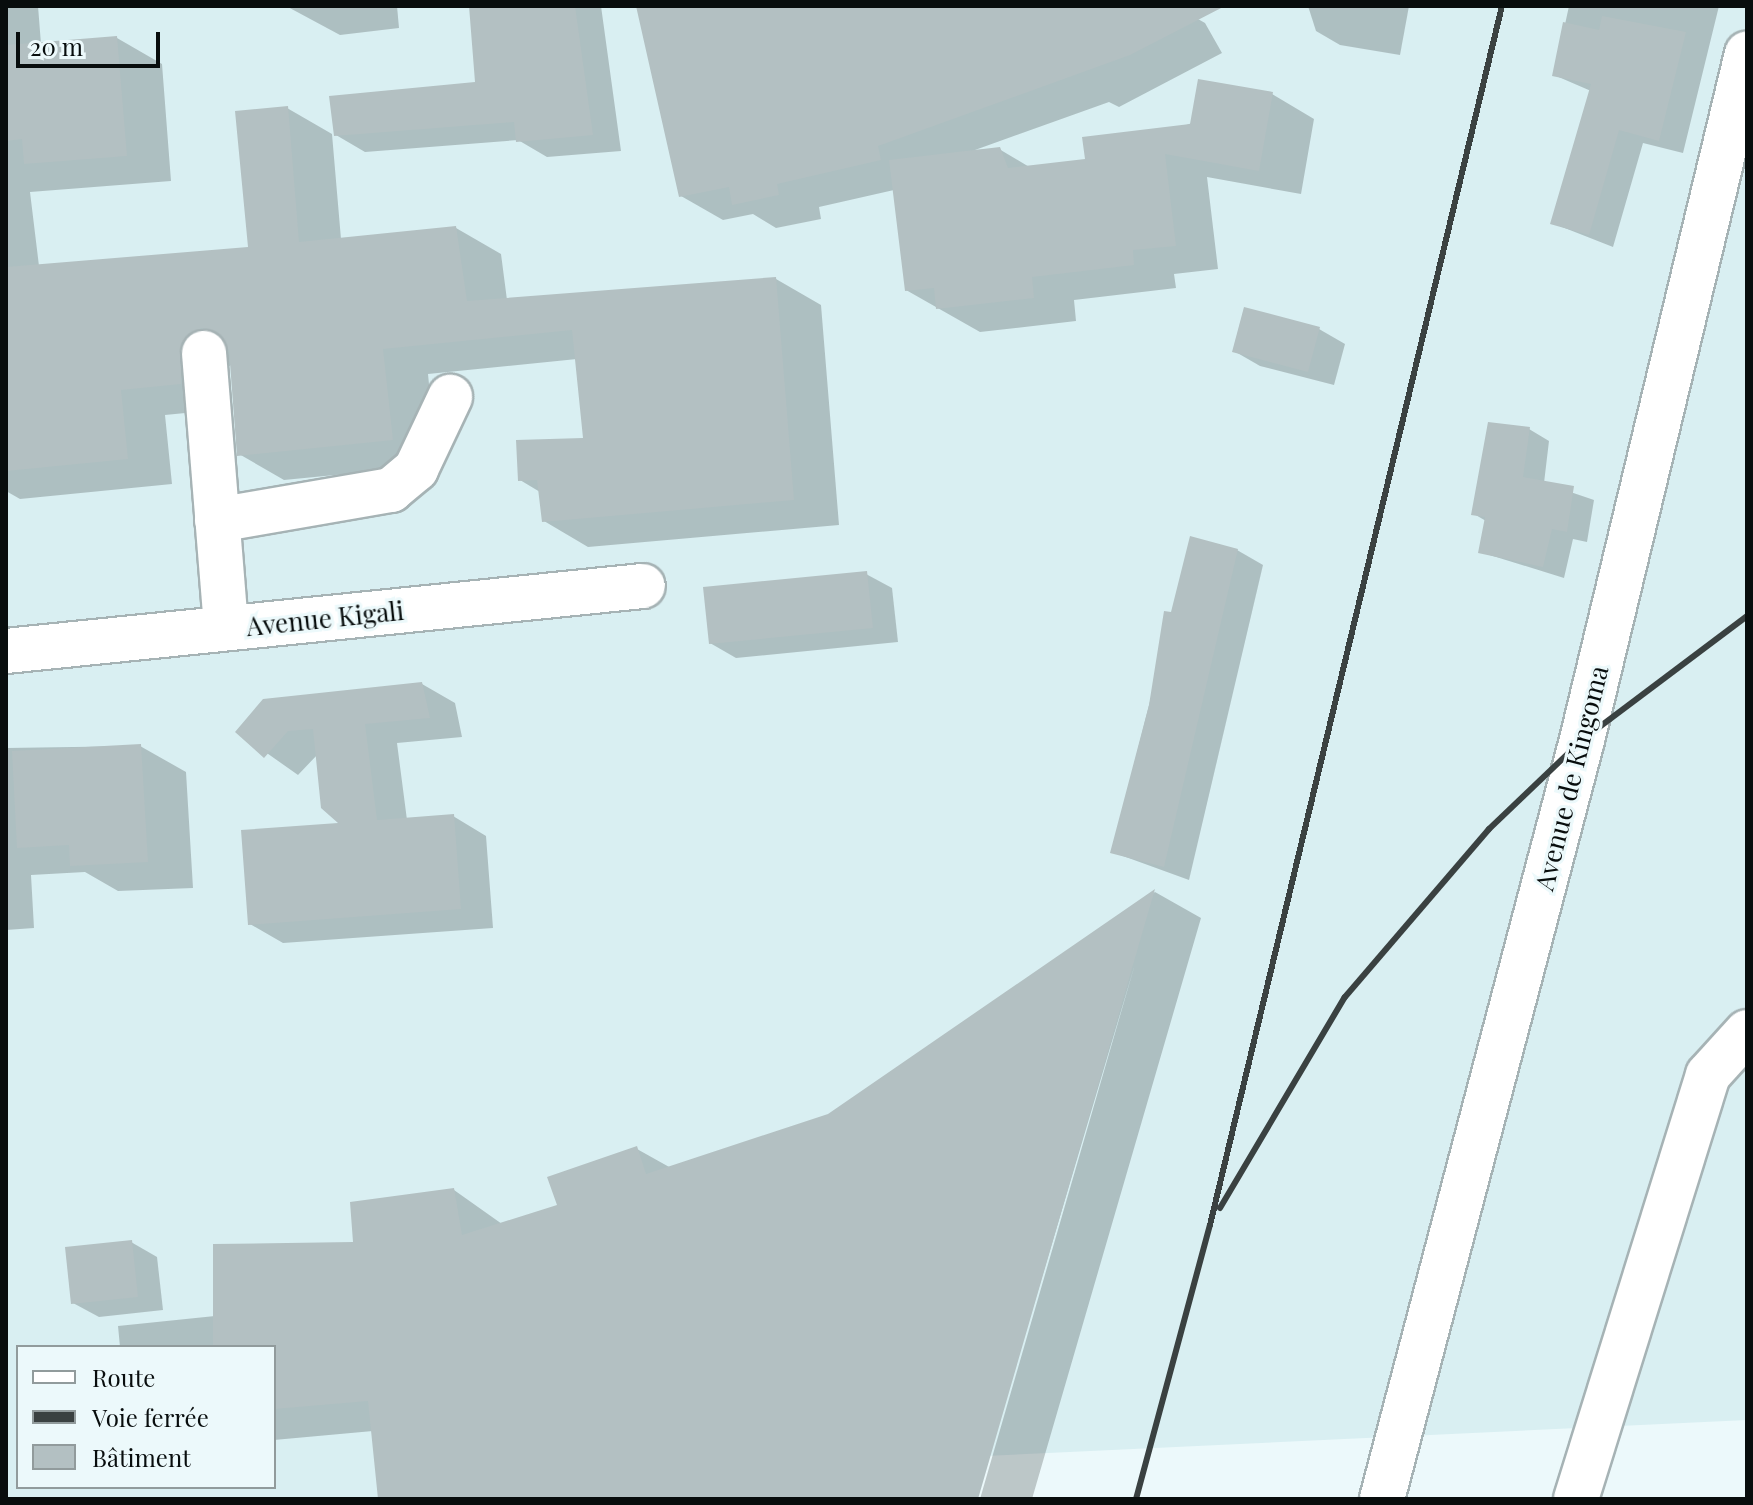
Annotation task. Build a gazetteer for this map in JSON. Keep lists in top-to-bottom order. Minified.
{"streets":{"street":["Avenue Kigali","Avenue de Kingoma"]},"legend":["Route","Voie ferrée","Bâtiment"],"scale_bar":"20 m"}
